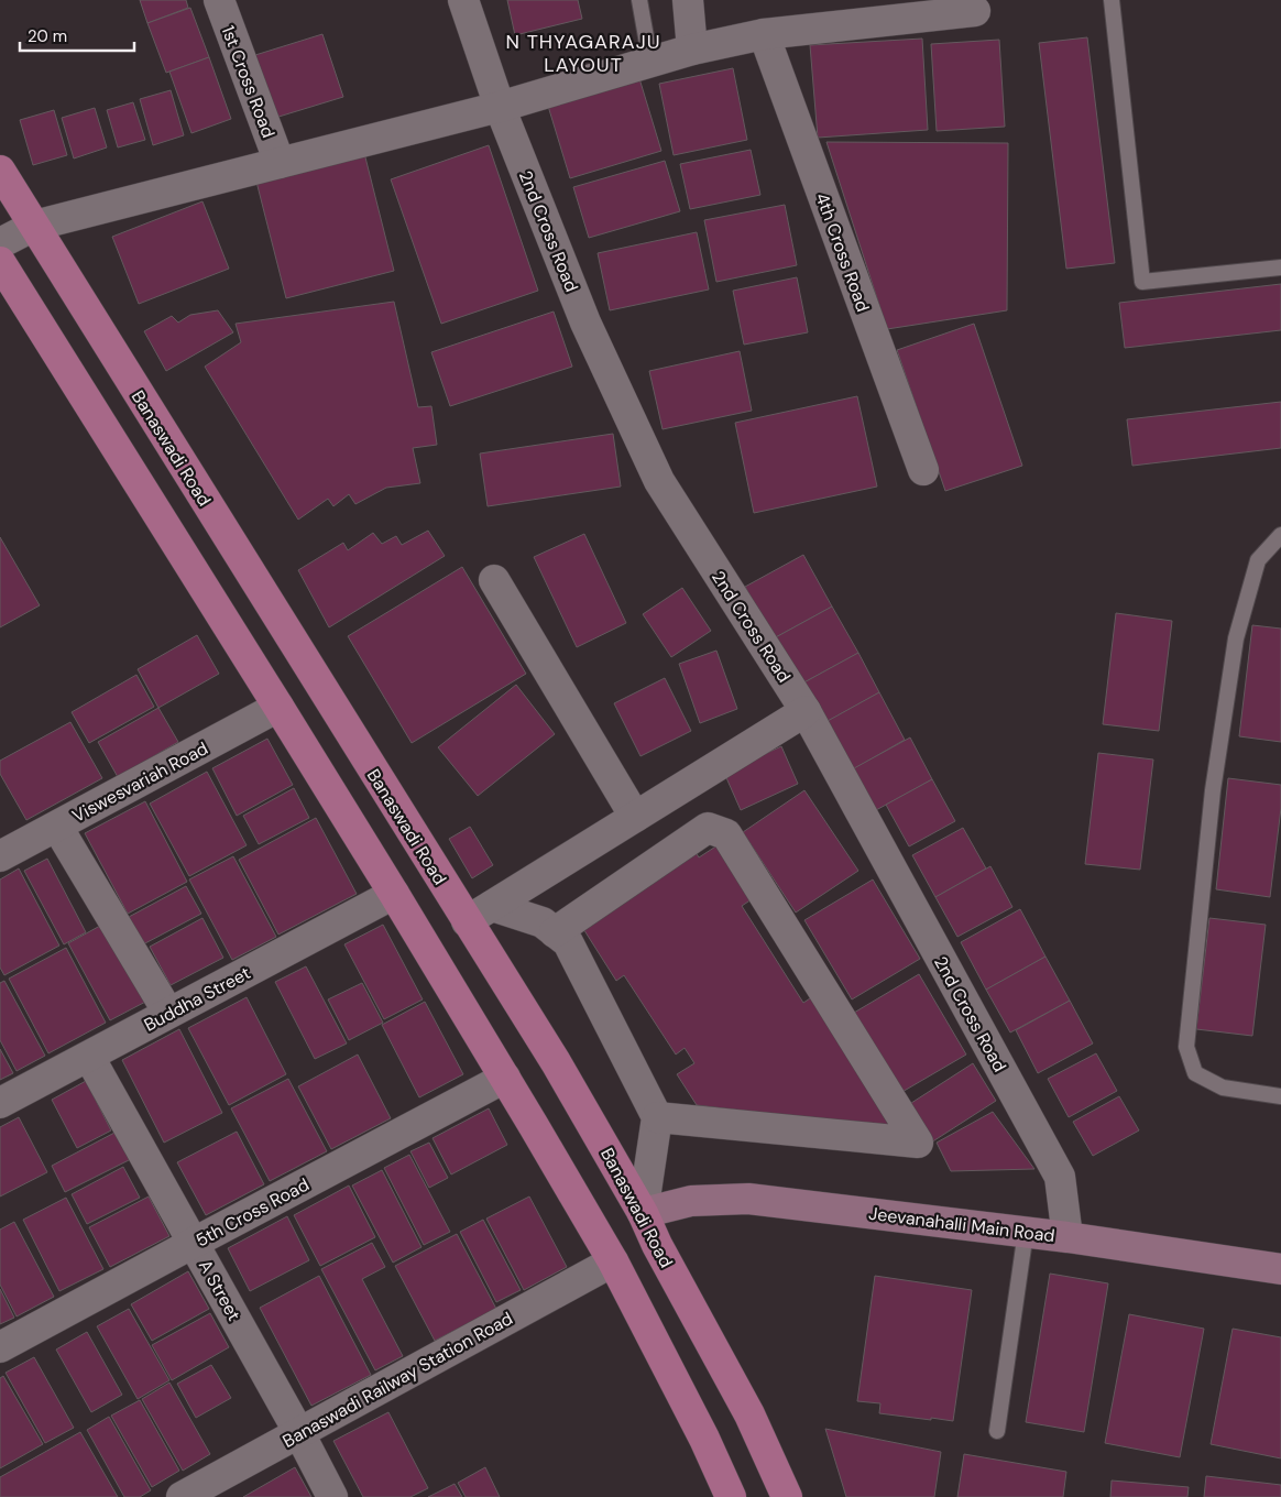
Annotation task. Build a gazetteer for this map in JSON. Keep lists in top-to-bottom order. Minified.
{"streets":{"main road":["Banaswadi Road"],"street":["1st Cross Road","2nd Cross Road","4th Cross Road","Viswesvariah Road","Buddha Street","5th Cross Road","Jeevanahalli Main Road","A Street","Banaswadi Railway Station Road"]},"crossings":[["2nd Cross Road","Jeevanahalli Main Road"],["Banaswadi Road","Jeevanahalli Main Road"],["Buddha Street","A Street"],["5th Cross Road","A Street"],["A Street","Banaswadi Railway Station Road"]],"districts":["N THYAGARAJU LAYOUT"],"scale_bar":"20 m"}
